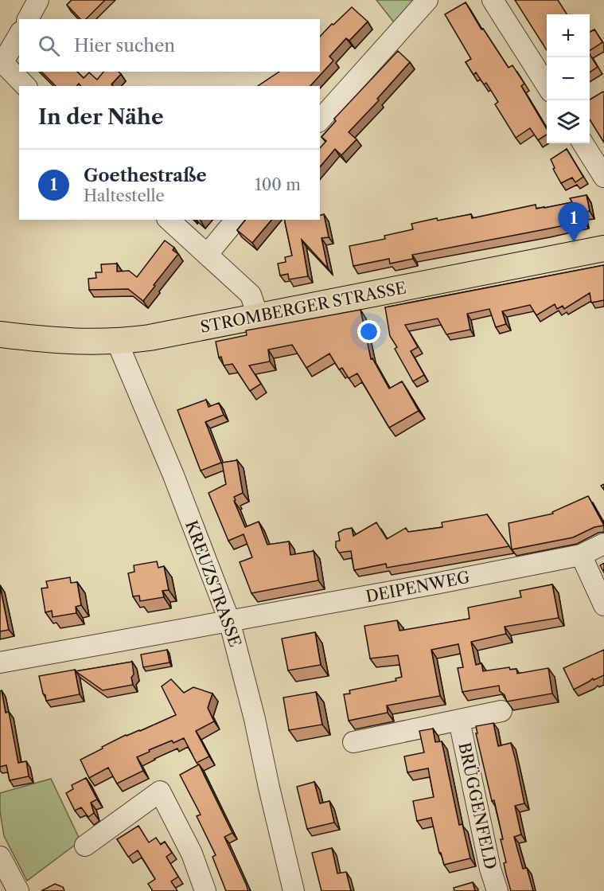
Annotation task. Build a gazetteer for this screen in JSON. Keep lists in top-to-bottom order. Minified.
{"streets":{"main road":["STROMBERGER STRASSE"],"street":["KREUZSTRASSE","DEIPENWEG","BRÜGGENFELD"]},"crossings":[["STROMBERGER STRASSE","KREUZSTRASSE"],["KREUZSTRASSE","DEIPENWEG"]],"page":{"map_buttons":["+","−"],"search":"Hier suchen","heading":"In der Nähe","list":[{"mark":"1","name":"Goethestraße","note":"Haltestelle","value":"100 m"}],"pins":"1"}}
